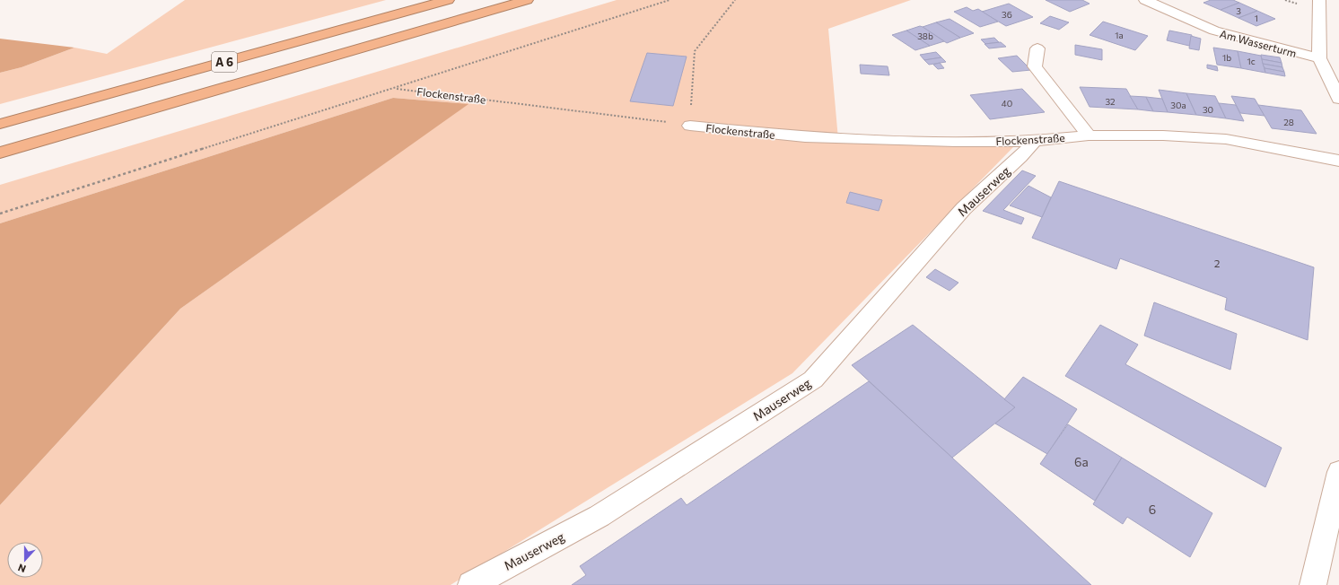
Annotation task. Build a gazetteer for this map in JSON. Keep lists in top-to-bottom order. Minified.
{"streets":{"highway":["A 6"],"street":["Am Wasserturm","Flockenstraße","Mauserweg"]},"crossings":[["Flockenstraße","Mauserweg"]],"house_numbers":["3","36","1","1a","38b","1b","1c","32","40","30a","30","28","2","6a","6"],"north":"bottom"}
